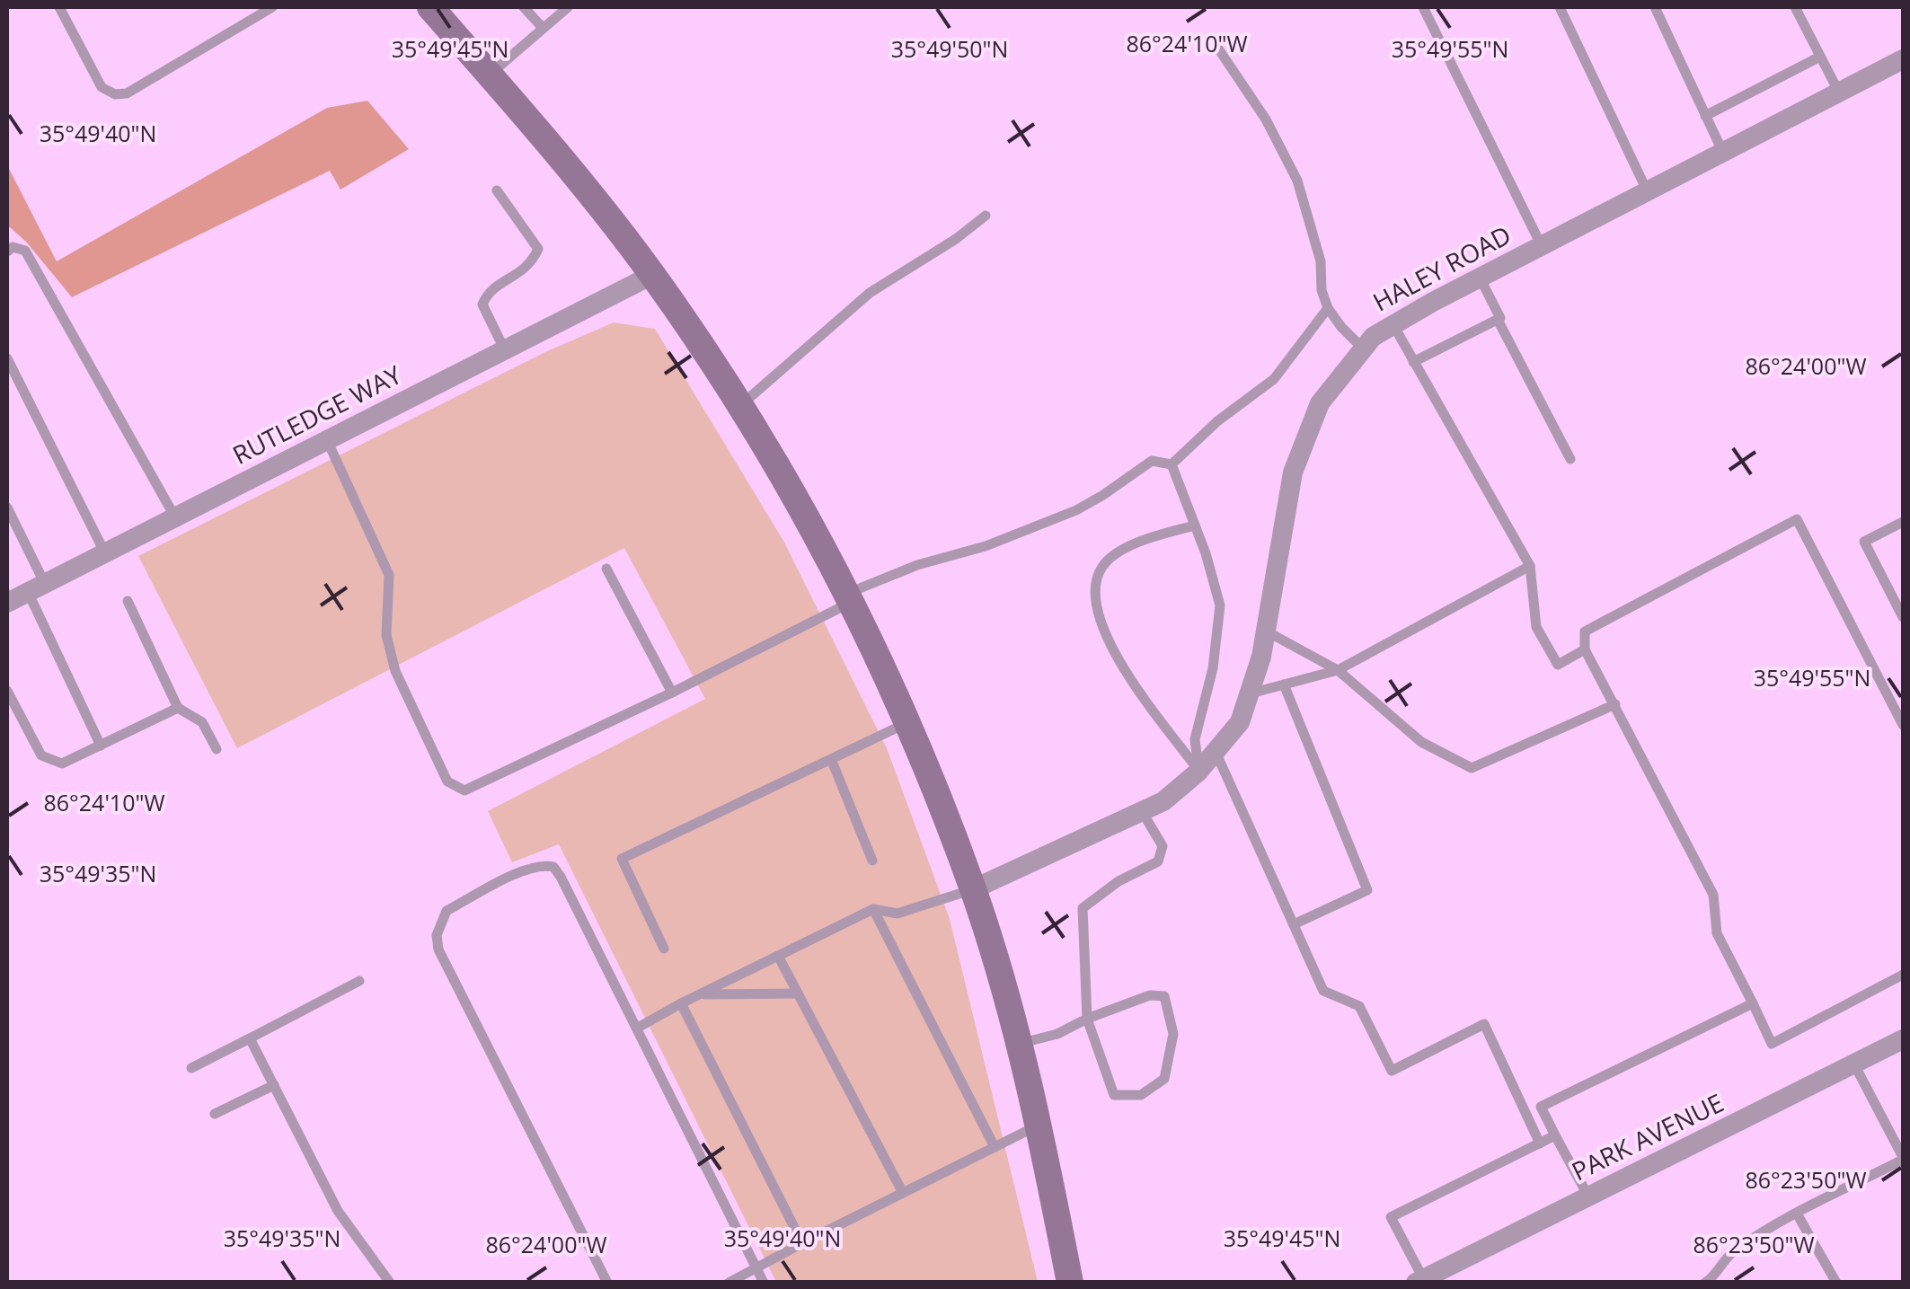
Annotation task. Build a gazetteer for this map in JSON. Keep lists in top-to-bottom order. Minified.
{"streets":{"street":["HALEY ROAD","RUTLEDGE WAY","PARK AVENUE"]},"coordinates":["86°24'10\"W","35°49'55\"N","35°49'45\"N","35°49'50\"N","35°49'40\"N","86°24'00\"W","35°49'35\"N","86°23'50\"W"]}
